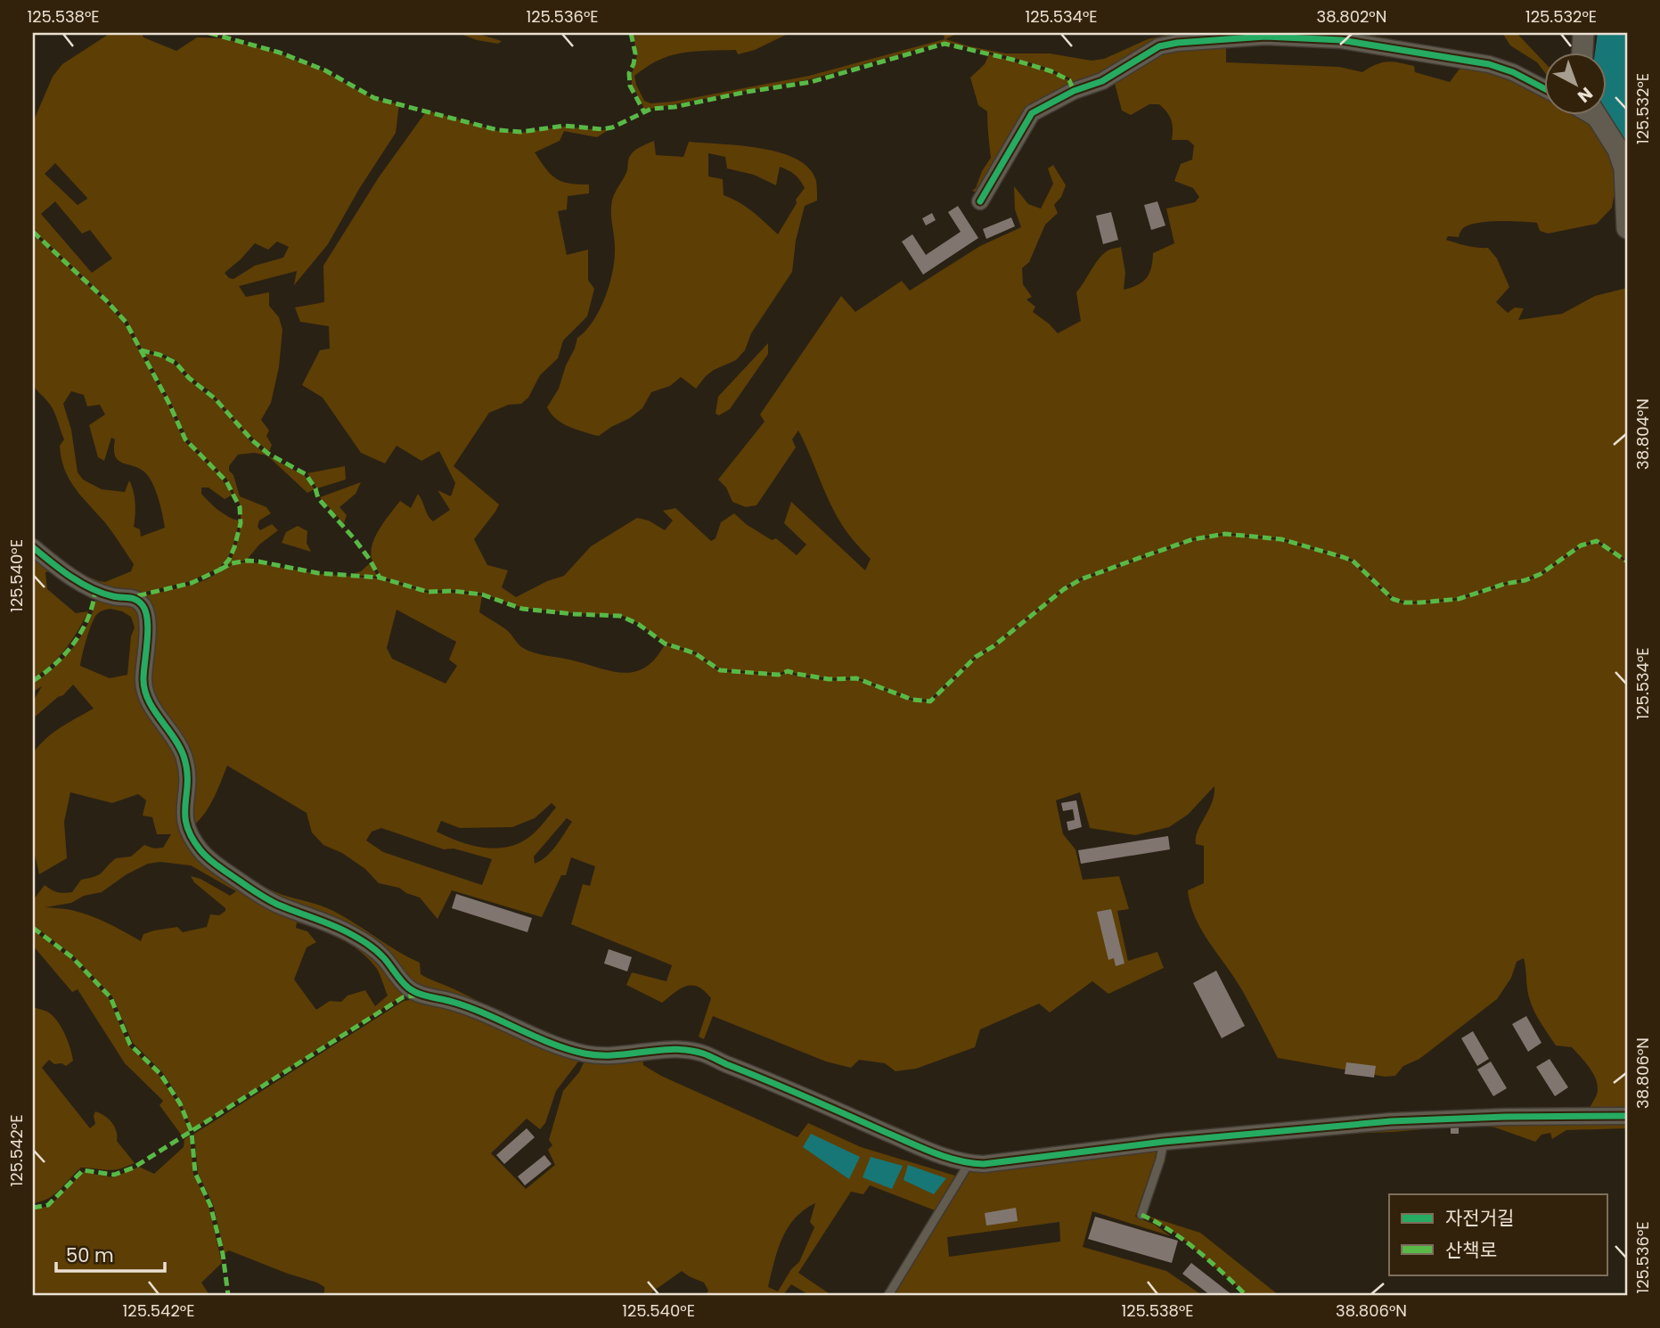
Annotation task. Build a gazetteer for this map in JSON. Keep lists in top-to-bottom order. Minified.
{"legend":["자전거길","산책로"],"scale_bar":"50 m","north":"bottom right","coordinates":["125.538°E","125.536°E","125.534°E","38.802°N","125.532°E","38.804°N","125.540°E","38.806°N","125.542°E"]}
